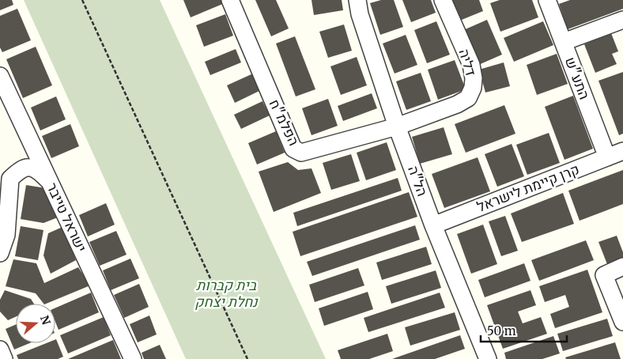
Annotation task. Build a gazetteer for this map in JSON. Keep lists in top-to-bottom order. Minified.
{"streets":{"street":["דליה","התע\"ש","הפלמ\"ח","הל\"ה","קרן קיימת לישראל","ישראל טייבר"]},"crossings":[["דליה","הפלמ\"ח"],["דליה","הל\"ה"],["התע\"ש","קרן קיימת לישראל"],["הפלמ\"ח","הל\"ה"],["הל\"ה","קרן קיימת לישראל"]],"parks":["בית קברות נחלת יצחק"],"scale_bar":"50 m","north":"right"}
